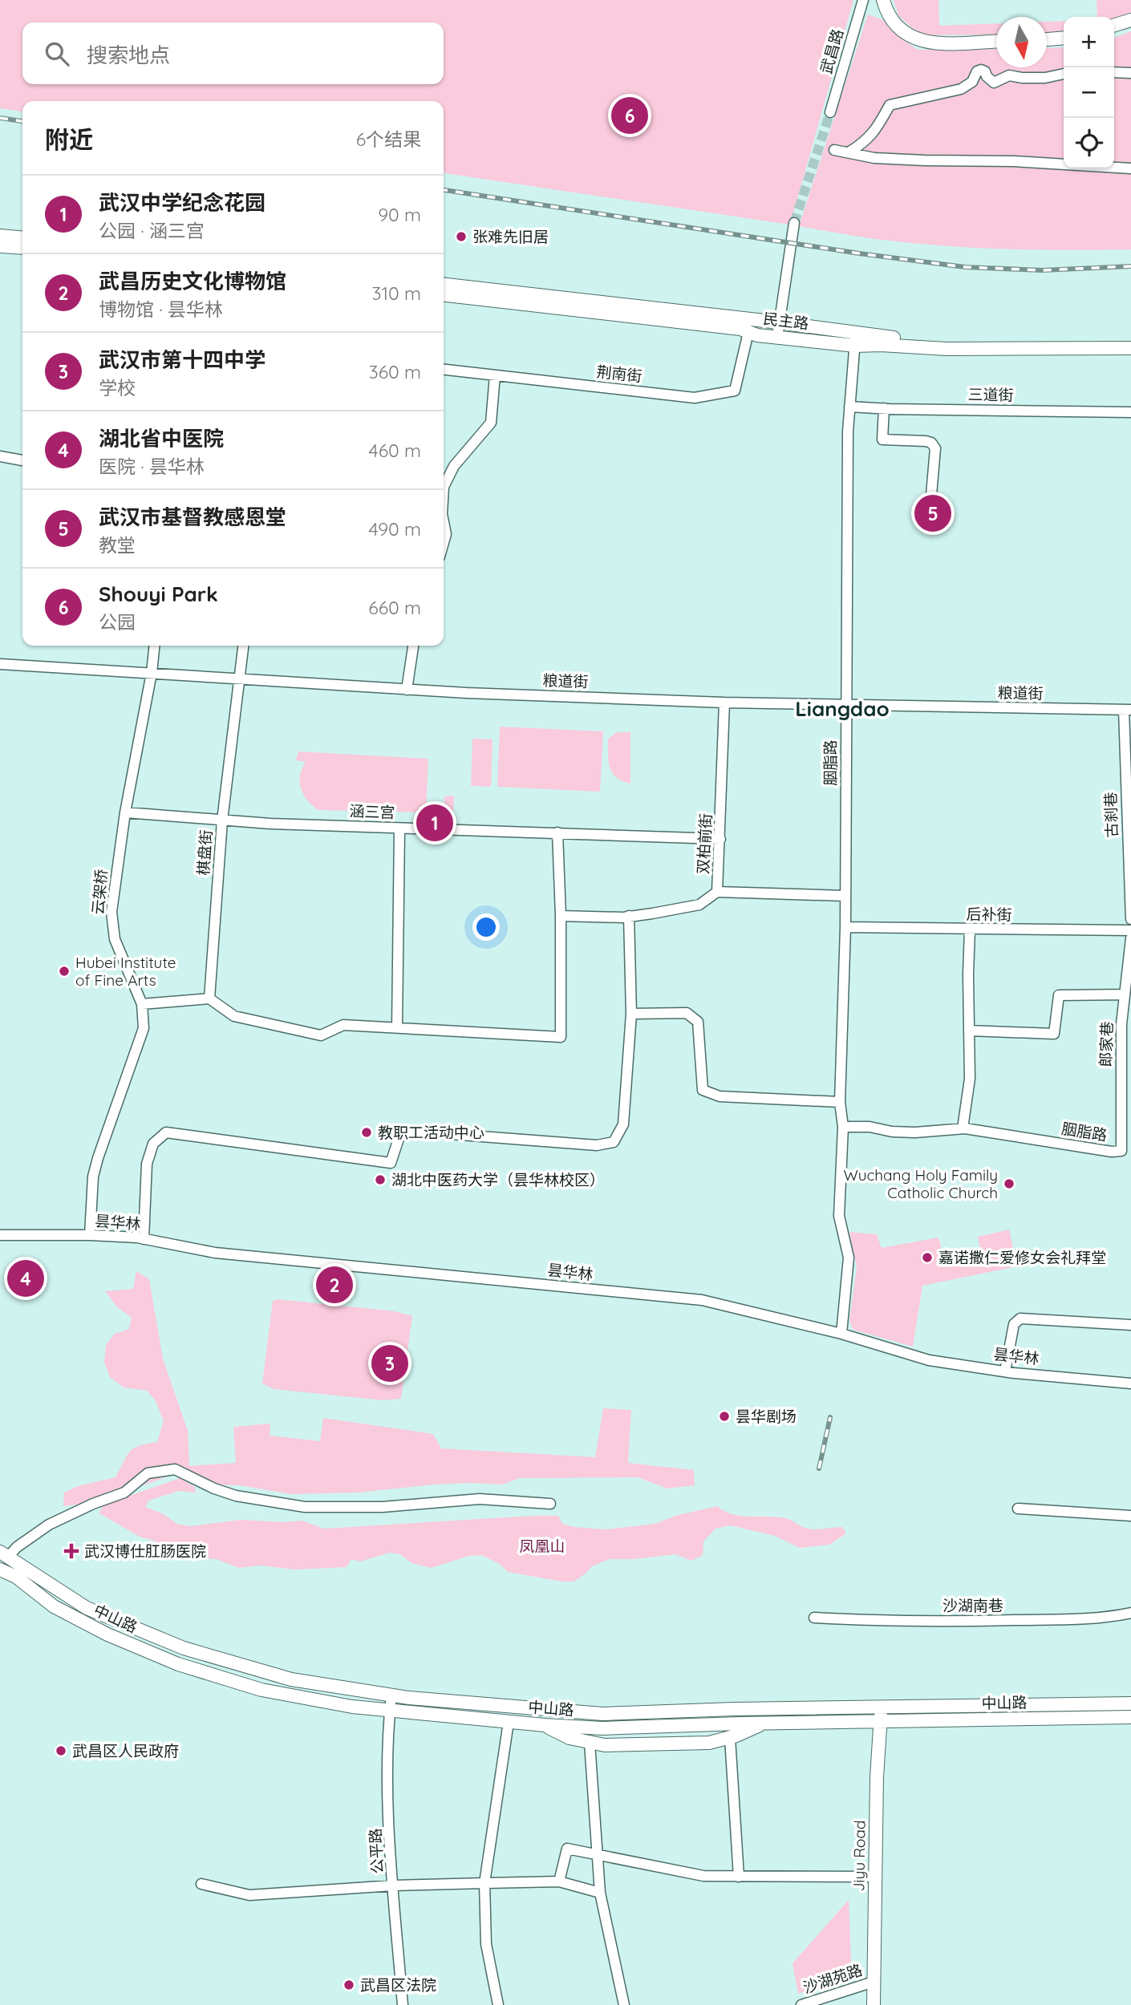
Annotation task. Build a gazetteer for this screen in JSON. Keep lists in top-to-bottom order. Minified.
{"streets":{"main road":["民主路","中山路","Jiyu Road"],"street":["武昌路","荆南街","三道街","粮道街","胭脂路","涵三宫","古刹巷","双柏前街","棋盘街","云架桥","后补街","郎家巷","昙华林","沙湖南巷","公平路","沙湖苑路"]},"crossings":[["民主路","荆南街"],["民主路","胭脂路"],["三道街","胭脂路"],["粮道街","胭脂路"],["粮道街","古刹巷"],["粮道街","双柏前街"],["粮道街","棋盘街"],["粮道街","云架桥"],["胭脂路","双柏前街"],["胭脂路","后补街"],["胭脂路","郎家巷"],["胭脂路","昙华林"],["涵三宫","双柏前街"],["涵三宫","棋盘街"],["涵三宫","云架桥"],["云架桥","昙华林"],["中山路","公平路"],["中山路","Jiyu Road"],["Jiyu Road","沙湖苑路"]],"districts":["Liangdao"],"parks":["凤凰山"],"places":{"other":["张难先旧居","Hubei Institute of Fine Arts","教职工活动中心","湖北中医药大学（昙华林校区）","Wuchang Holy Family Catholic Church","嘉诺撒仁爱修女会礼拜堂","昙华剧场","武昌区人民政府","武昌区法院"],"health":["武汉博仕肛肠医院"]},"north":"bottom","page":{"map_buttons":["+","−"],"search":"搜索地点","pins":["6","5","1","4","2","3"],"heading":["附近","6个结果"],"list":[{"mark":"1","name":"武汉中学纪念花园","note":"公园 · 涵三宫","value":"90 m"},{"mark":"2","name":"武昌历史文化博物馆","note":"博物馆 · 昙华林","value":"310 m"},{"mark":"3","name":"武汉市第十四中学","note":"学校","value":"360 m"},{"mark":"4","name":"湖北省中医院","note":"医院 · 昙华林","value":"460 m"},{"mark":"5","name":"武汉市基督教感恩堂","note":"教堂","value":"490 m"},{"mark":"6","name":"Shouyi Park","note":"公园","value":"660 m"}]}}
